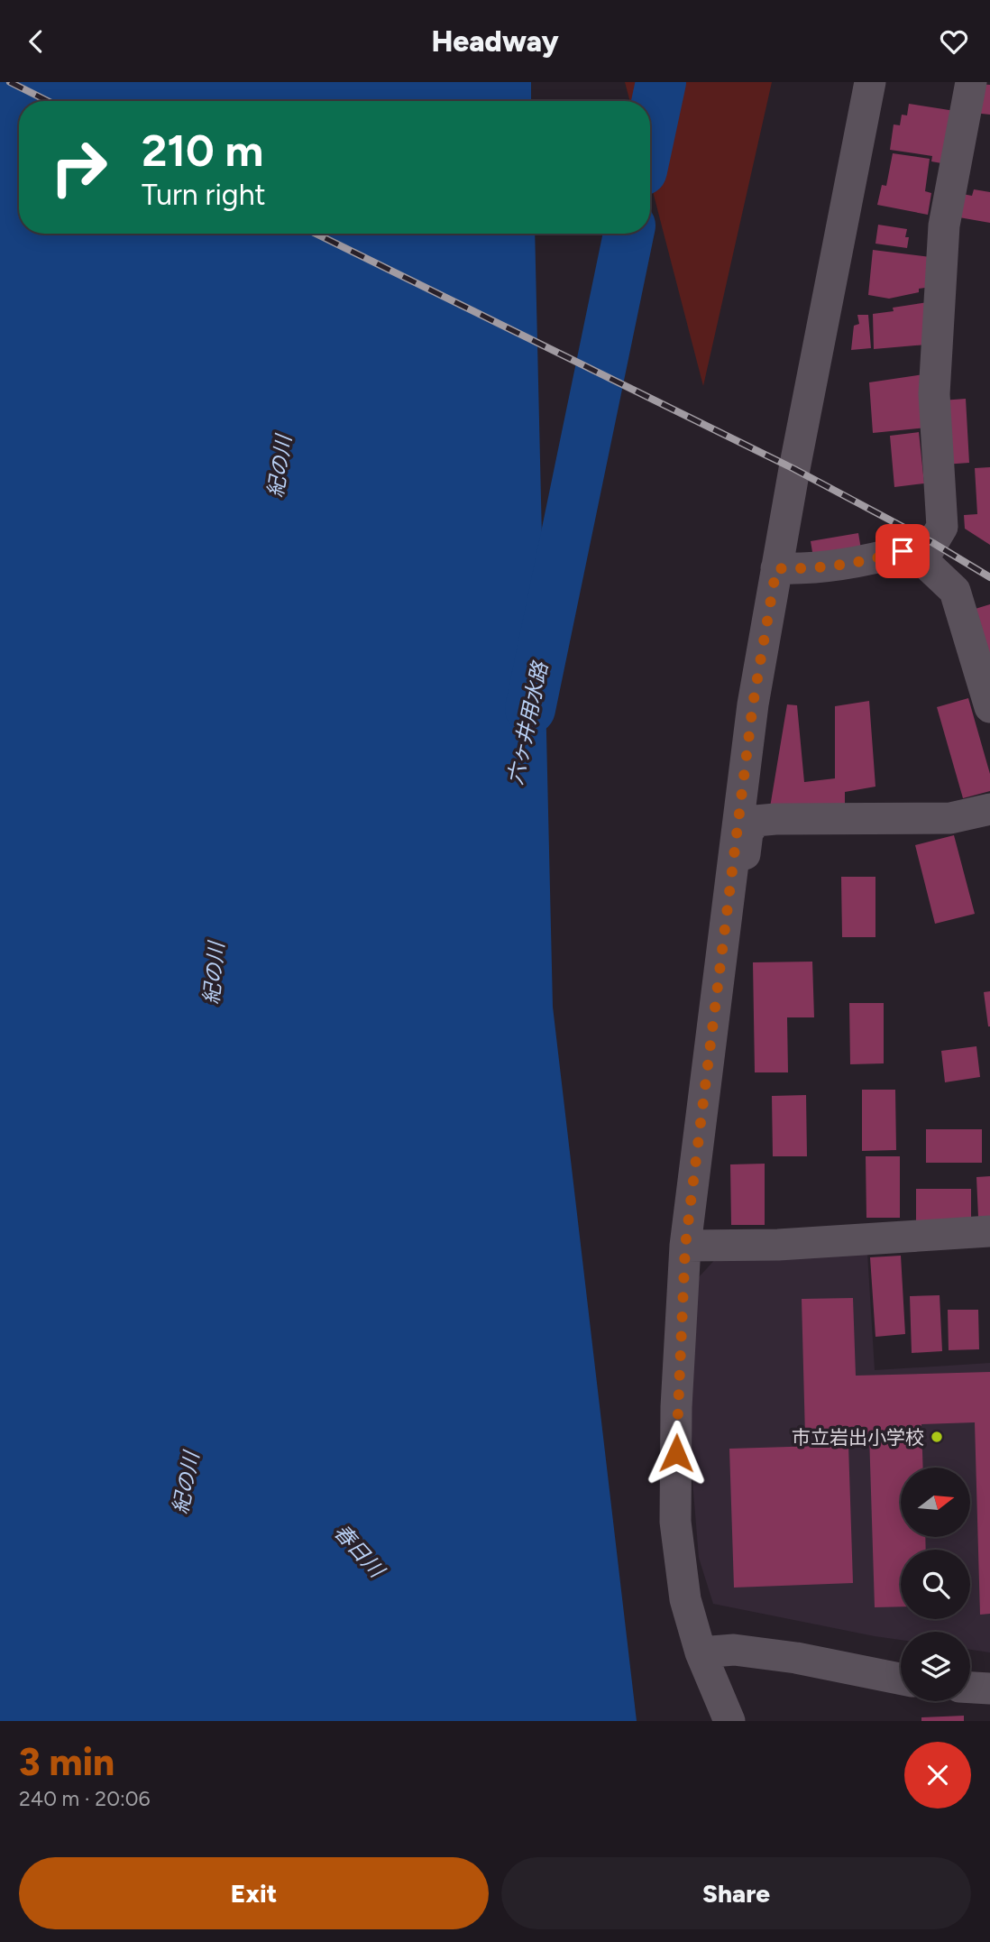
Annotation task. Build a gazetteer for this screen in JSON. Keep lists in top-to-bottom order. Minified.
{"water":["紀の川","六ヶ井用水路","春日川"],"places":["市立岩出小学校"],"north":"right","page":{"header":"Headway","turn":["210 m","Turn right"],"heading":["3 min","240 m · 20:06"],"buttons":["Exit","Share"]}}
